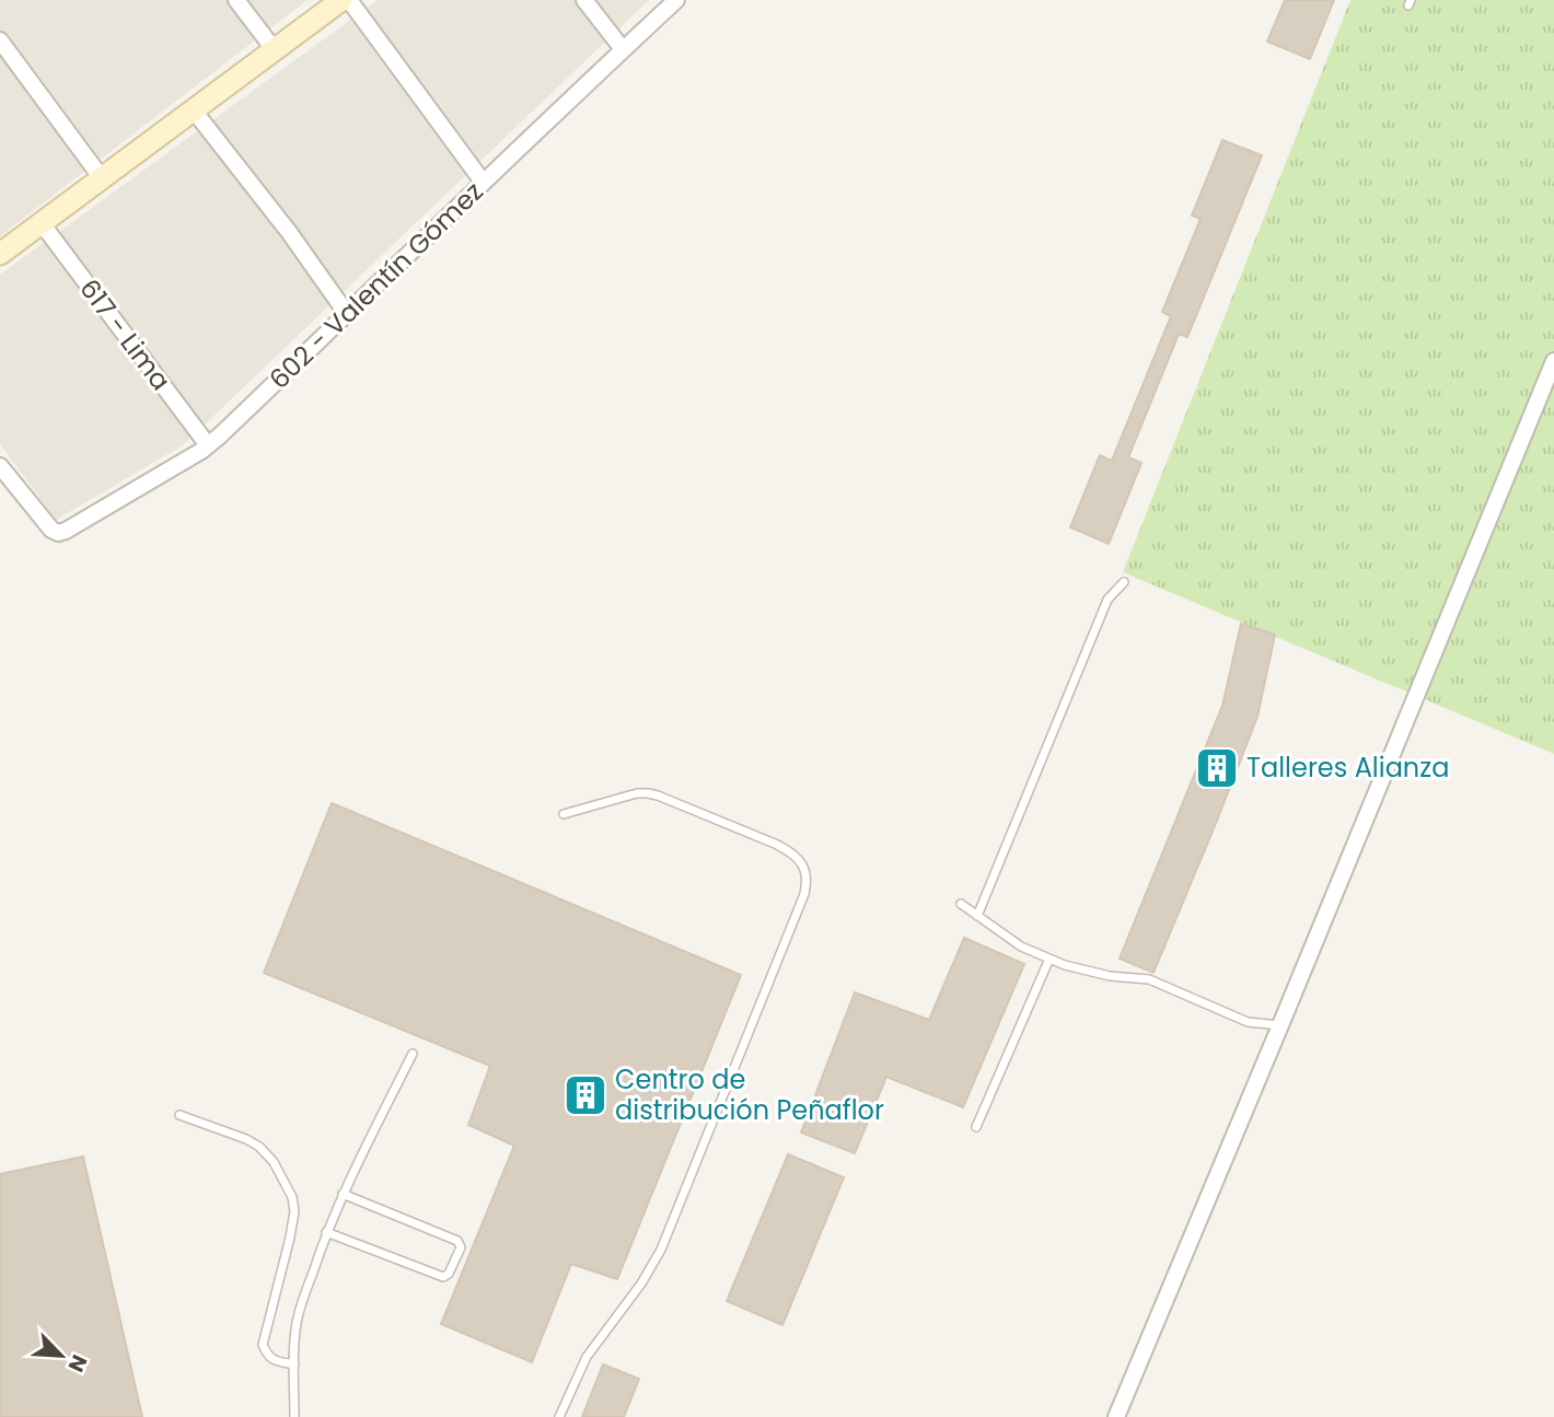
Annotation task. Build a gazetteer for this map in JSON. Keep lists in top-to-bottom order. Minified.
{"streets":{"street":["602 - Valentín Gómez","617 - Lima"]},"crossings":[["602 - Valentín Gómez","617 - Lima"]],"places":{"building":["Talleres Alianza","Centro de distribución Peñaflor"]},"north":"bottom right"}
